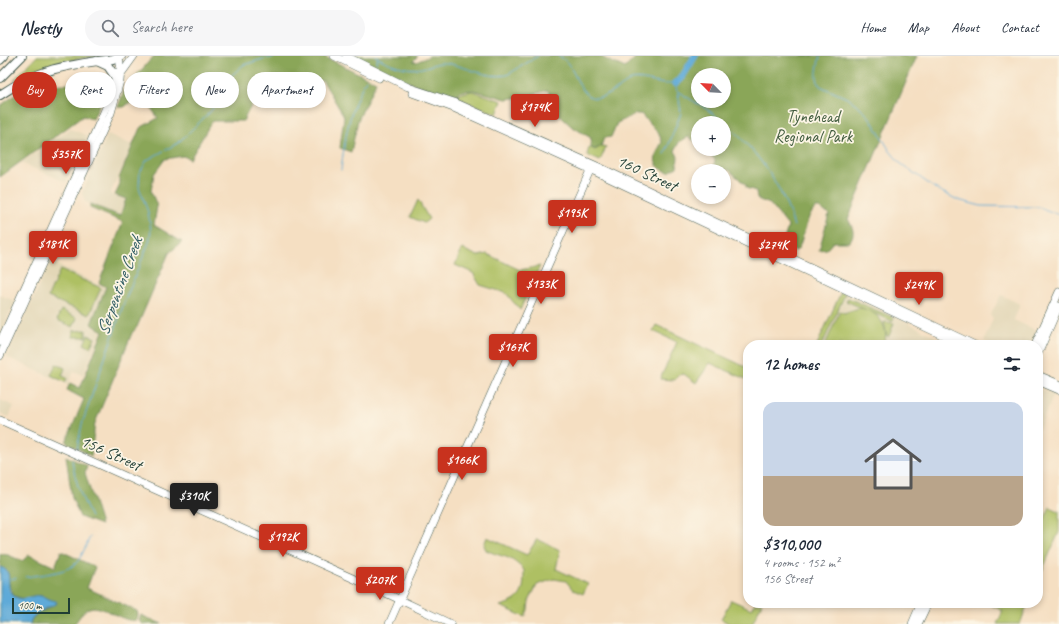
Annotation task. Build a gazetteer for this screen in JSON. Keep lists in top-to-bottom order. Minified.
{"streets":{"main road":["160 Street","156 Street"]},"water":["Serpentine Creek"],"parks":["Tynehead Regional Park"],"scale_bar":"100 m","north":"top left","page":{"header":"Nestly","search":"Search here","nav":["Home","Map","About","Contact"],"map_buttons":["+","−"],"chip":["Buy","Rent","Filters","New","Apartment"],"price":["$174K","$357K","$195K","$181K","$274K","$133K","$249K","$167K","$166K","$310K","$192K","$207K"],"heading":"12 homes","list":[{"name":"$310,000","note":"4 rooms · 152 m² · 156 Street"}],"scale":"100 m"}}
